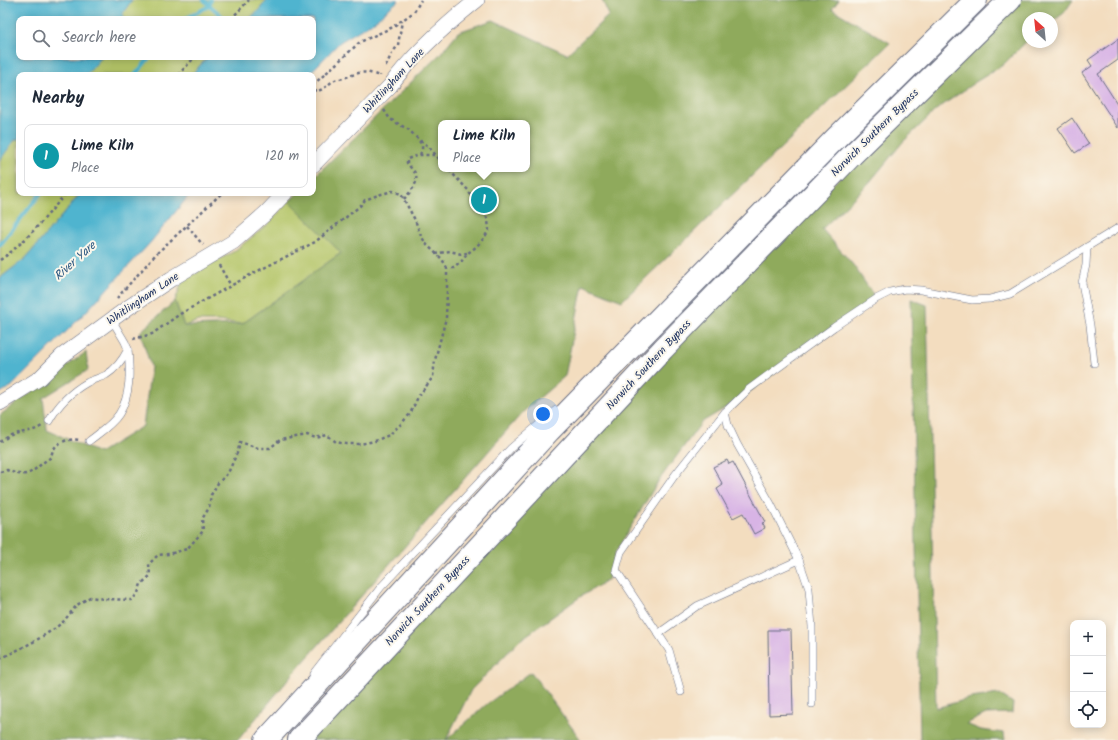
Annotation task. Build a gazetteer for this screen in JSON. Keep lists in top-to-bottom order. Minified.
{"streets":{"highway":["Norwich Southern Bypass"],"street":["Whitlingham Lane"]},"water":["River Yare"],"north":"top left","page":{"search":"Search here","heading":"Nearby","popup":["Lime Kiln","Place"],"list":[{"mark":"1","name":"Lime Kiln","note":"Place","value":"120 m"}],"pins":"1","map_buttons":["+","−"]}}
